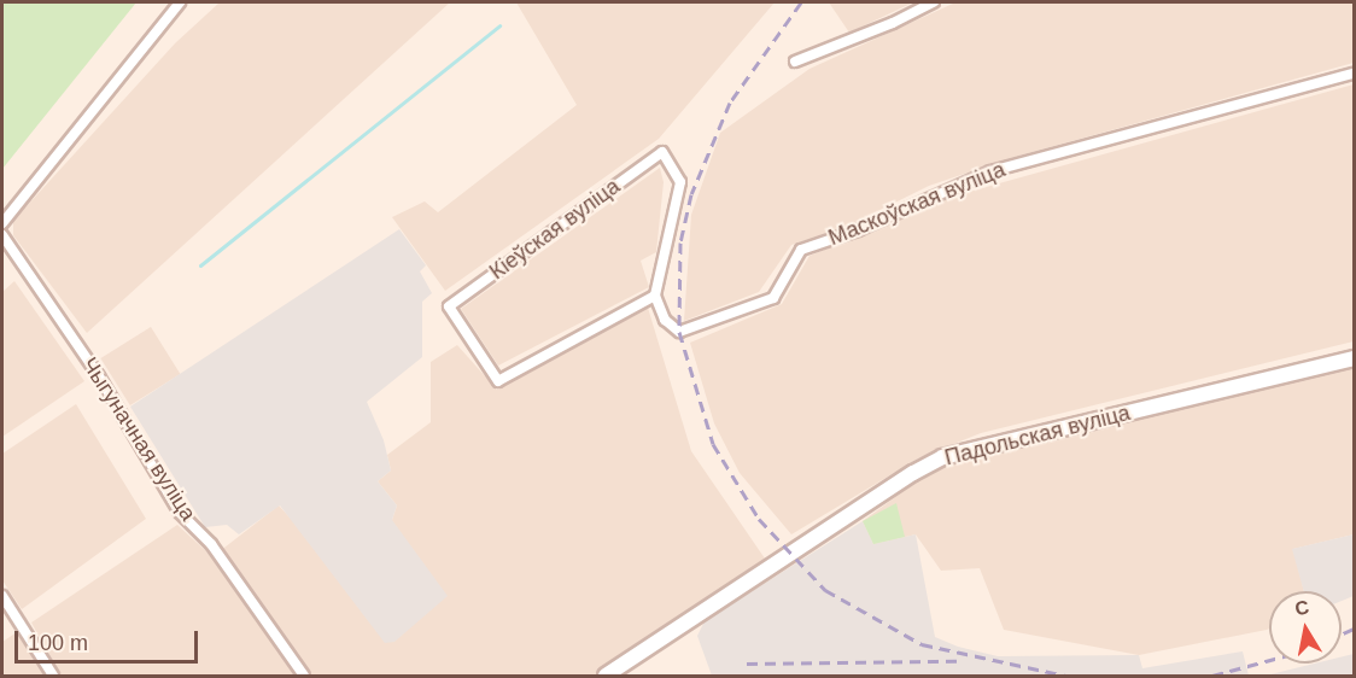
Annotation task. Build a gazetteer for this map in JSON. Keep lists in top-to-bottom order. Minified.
{"streets":{"street":["Маскоўская вуліца","Кіеўская вуліца","Падольская вуліца","Чыгуначная вуліца"]},"crossings":[["Маскоўская вуліца","Кіеўская вуліца"]],"scale_bar":"100 m","north":"top"}
